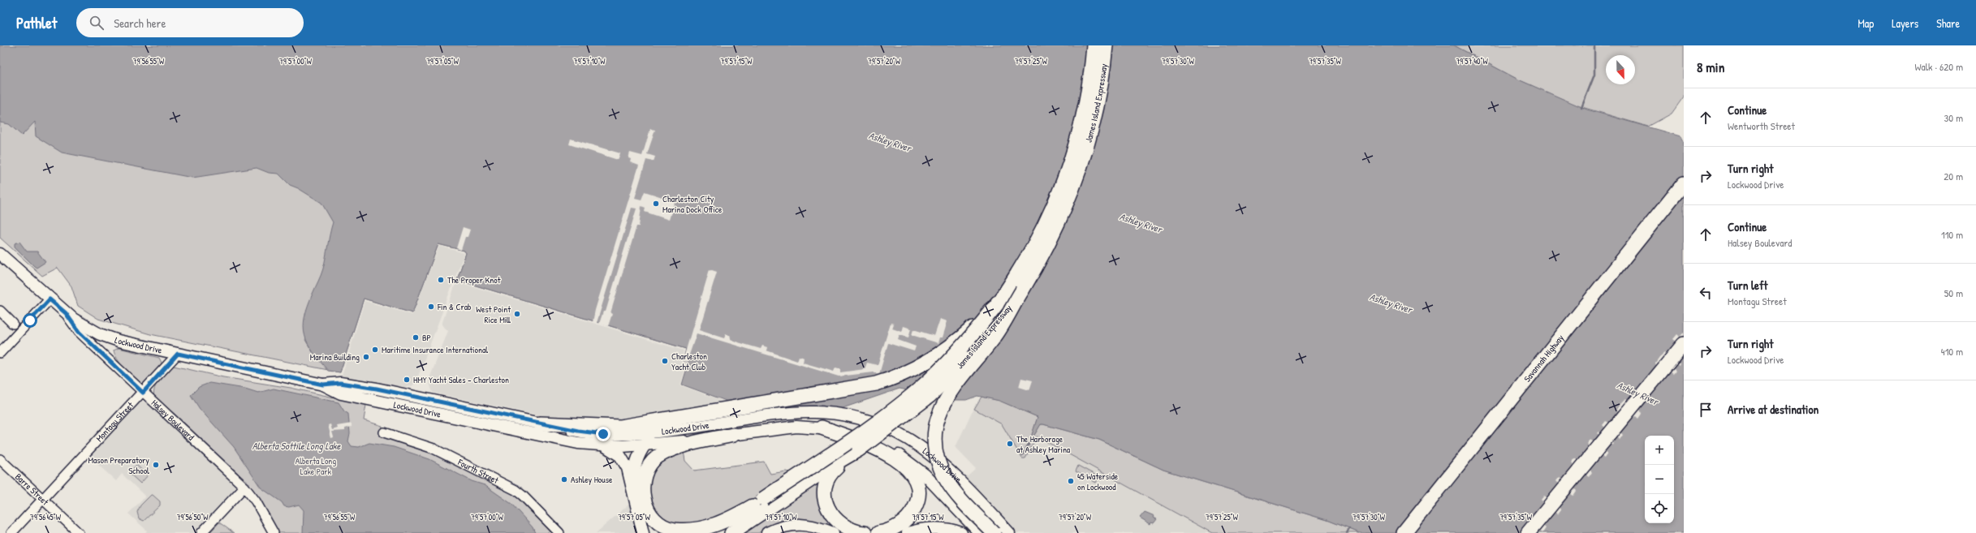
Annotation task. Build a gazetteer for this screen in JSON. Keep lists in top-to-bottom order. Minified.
{"streets":{"highway":["James Island Expressway","Savannah Highway"],"main road":["Lockwood Drive"],"street":["Halsey Boulevard","Montagu Street","Fourth Street","Barre Street"]},"crossings":[["Lockwood Drive","Halsey Boulevard"],["Lockwood Drive","Montagu Street"],["Halsey Boulevard","Montagu Street"],["Montagu Street","Barre Street"]],"water":["Ashley River","Alberta Sottile Long Lake"],"parks":["Alberta Long Lake Park"],"places":["Charleston City Marina Dock Office","The Proper Knot","Fin & Crab","West Point Rice Mill","BP","Maritime Insurance International","Marina Building","Charleston Yacht Club","HMY Yacht Sales – Charleston","The Harborage at Ashley Marina","Mason Preparatory School","Ashley House","45 Waterside on Lockwood"],"north":"bottom","page":{"header":"Pathlet","search":"Search here","nav":["Map","Layers","Share"],"heading":["8 min","Walk · 620 m"],"list":[["Continue","Wentworth Street","30 m"],["Turn right","Lockwood Drive","20 m"],["Continue","Halsey Boulevard","110 m"],["Turn left","Montagu Street","50 m"],["Turn right","Lockwood Drive","410 m"],"Arrive at destination"],"map_buttons":["+","−"]},"coordinates":["79°56'55\"W","79°57'00\"W","79°57'05\"W","79°57'10\"W","79°57'15\"W","79°57'20\"W","79°57'25\"W","79°57'30\"W","79°57'35\"W","79°57'40\"W","79°56'45\"W","79°56'50\"W"]}
